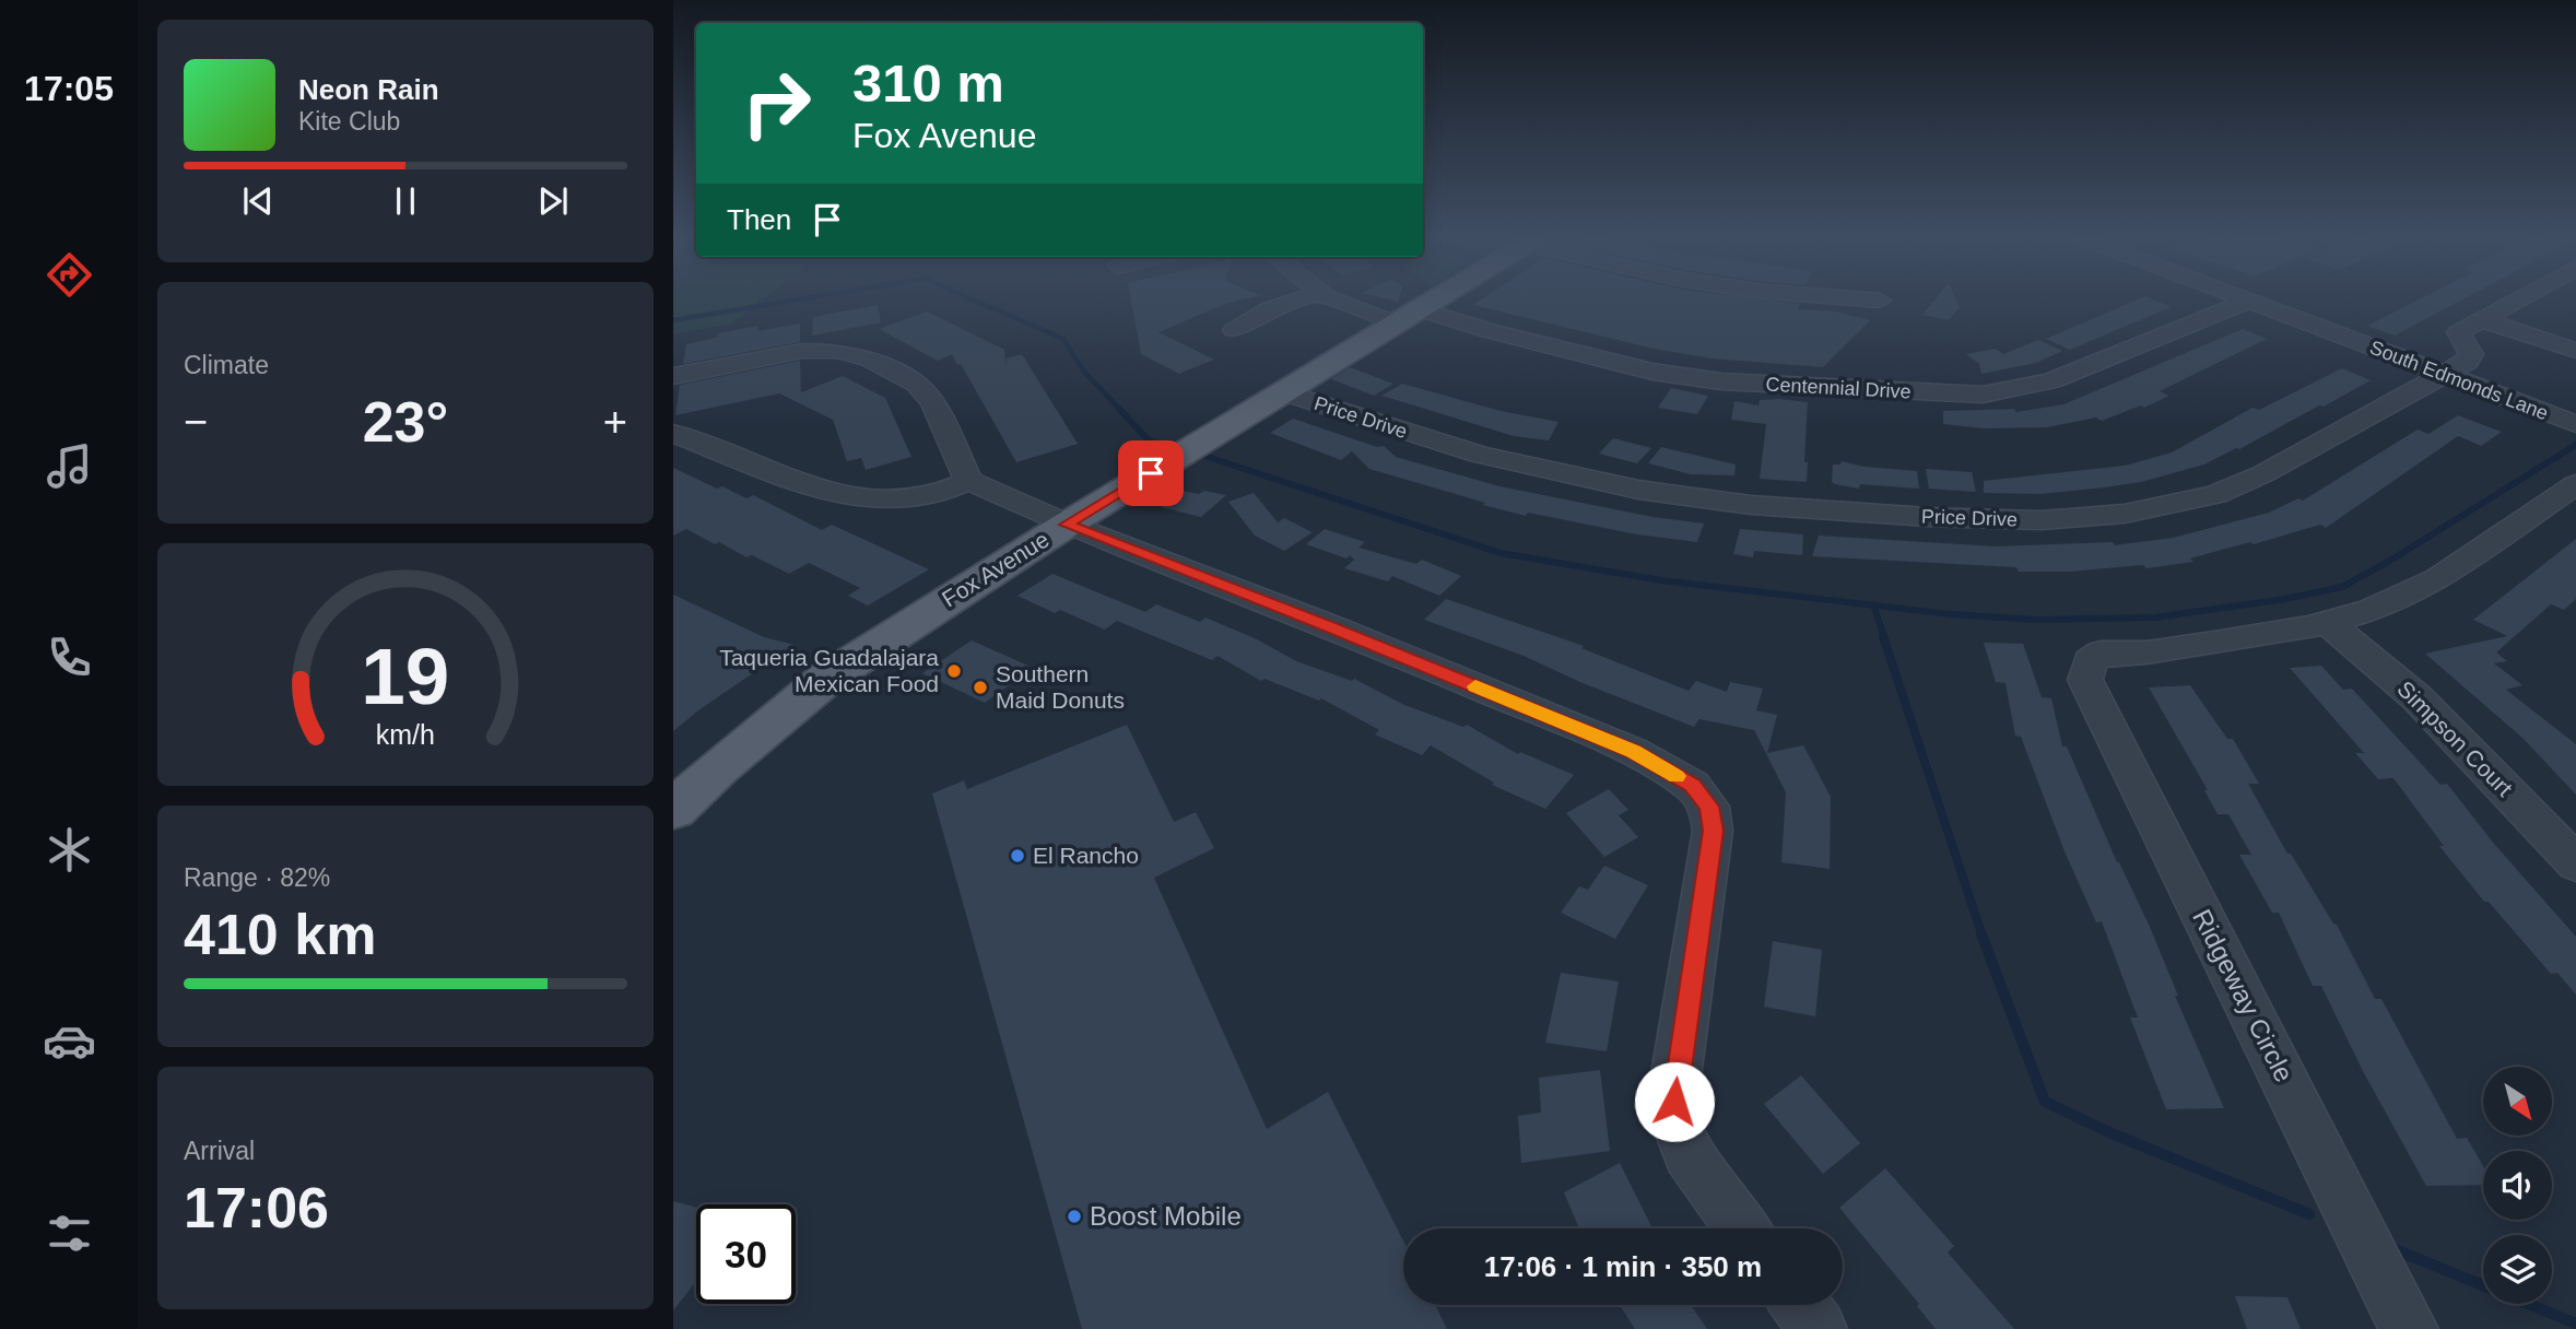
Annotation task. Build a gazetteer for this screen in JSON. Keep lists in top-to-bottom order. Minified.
{"streets":{"main road":["Fox Avenue"],"street":["South Edmonds Lane","Centennial Drive","Price Drive","Simpson Court","Ridgeway Circle"]},"crossings":[["South Edmonds Lane","Centennial Drive"],["South Edmonds Lane","Price Drive"],["Centennial Drive","Fox Avenue"],["Price Drive","Fox Avenue"],["Simpson Court","Ridgeway Circle"]],"places":["Taqueria Guadalajara Mexican Food","Southern Maid Donuts","El Rancho","Boost Mobile"],"north":"bottom right","page":{"tabs":"17:05","turn":["310 m","Fox Avenue"],"song":["Neon Rain","Kite Club"],"then":"Then","tile":["Climate",["Range · 82%","410 km"],["Arrival","17:06"]],"heat":["−","23°","+"],"limit":"30","trip":"17:06 · 1 min · 350 m","gauge":["19","km/h"]}}
